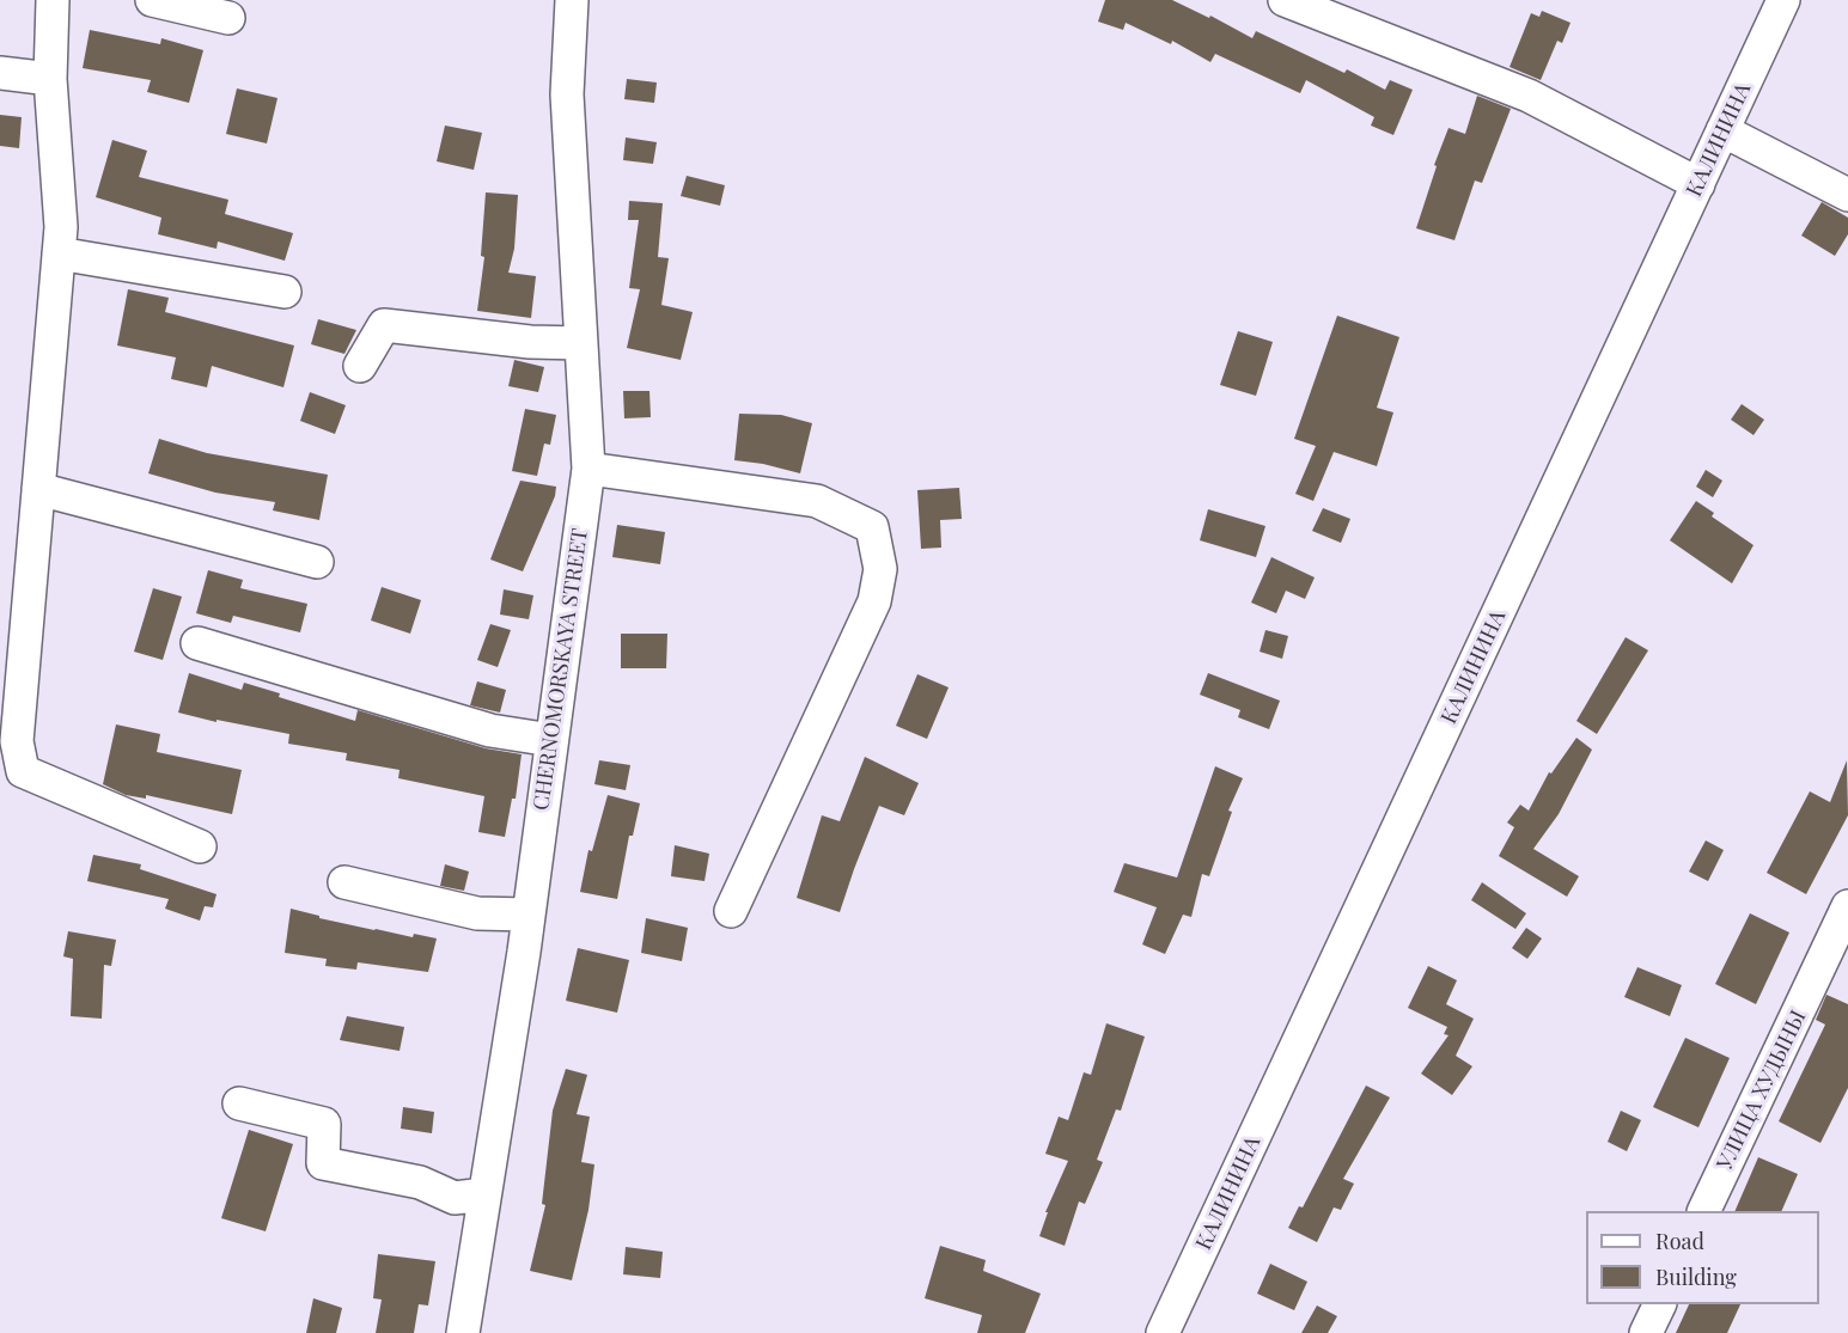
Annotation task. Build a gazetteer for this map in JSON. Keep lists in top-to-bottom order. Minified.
{"streets":{"street":["КАЛИНИНА","CHERNOMORSKAYA STREET","УЛИЦА ХУДЫНЫ"]},"legend":["Road","Building"]}
